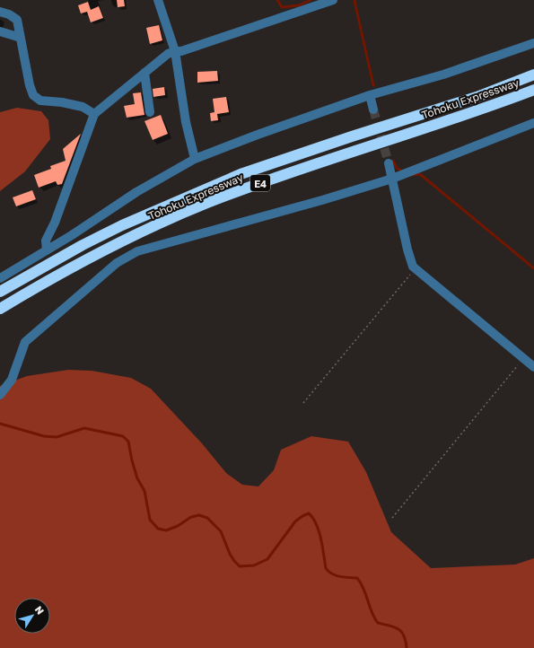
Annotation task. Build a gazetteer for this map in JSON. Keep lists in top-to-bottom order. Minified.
{"streets":{"highway":["Tohoku Expressway","E4"]},"north":"top right"}
